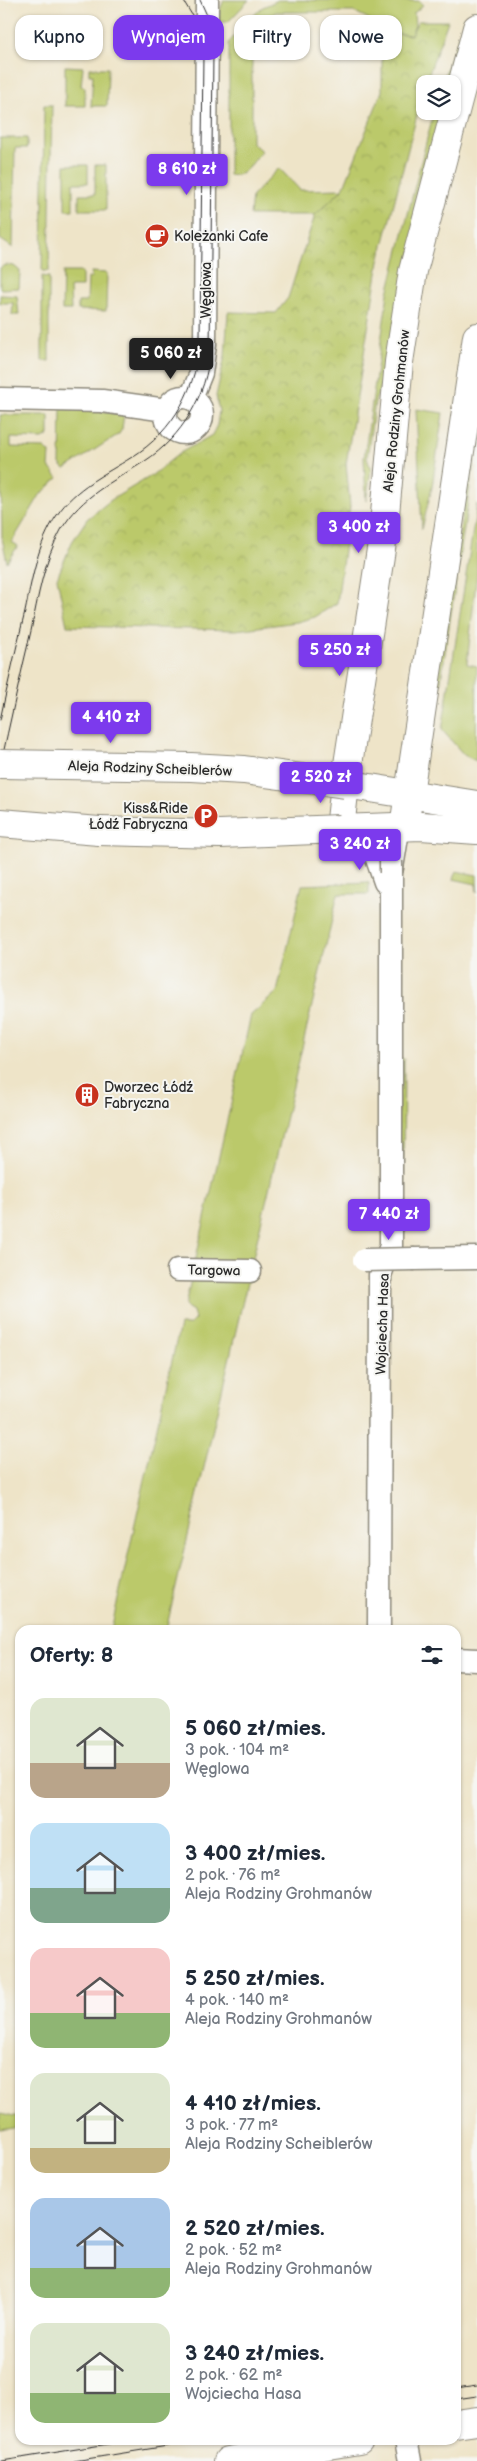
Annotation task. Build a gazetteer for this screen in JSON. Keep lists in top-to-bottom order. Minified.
{"streets":{"main road":["Aleja Rodziny Grohmanów","Aleja Rodziny Scheiblerów"],"street":["Węglowa","Targowa","Wojciecha Hasa"]},"crossings":[["Aleja Rodziny Grohmanów","Aleja Rodziny Scheiblerów"]],"places":{"cafe":["Koleżanki Cafe"],"parking":["Kiss&Ride Łódź Fabryczna"],"building":["Dworzec Łódź Fabryczna"]},"page":{"chip":["Kupno","Wynajem","Filtry","Nowe"],"price":["8 610 zł","5 060 zł","3 400 zł","5 250 zł","4 410 zł","2 520 zł","3 240 zł","7 440 zł"],"heading":"Oferty: 8","list":[{"name":"5 060 zł/mies.","note":"3 pok. · 104 m² · Węglowa"},{"name":"3 400 zł/mies.","note":"2 pok. · 76 m² · Aleja Rodziny Grohmanów"},{"name":"5 250 zł/mies.","note":"4 pok. · 140 m² · Aleja Rodziny Grohmanów"},{"name":"4 410 zł/mies.","note":"3 pok. · 77 m² · Aleja Rodziny Scheiblerów"},{"name":"2 520 zł/mies.","note":"2 pok. · 52 m² · Aleja Rodziny Grohmanów"},{"name":"3 240 zł/mies.","note":"2 pok. · 62 m² · Wojciecha Hasa"}]}}
